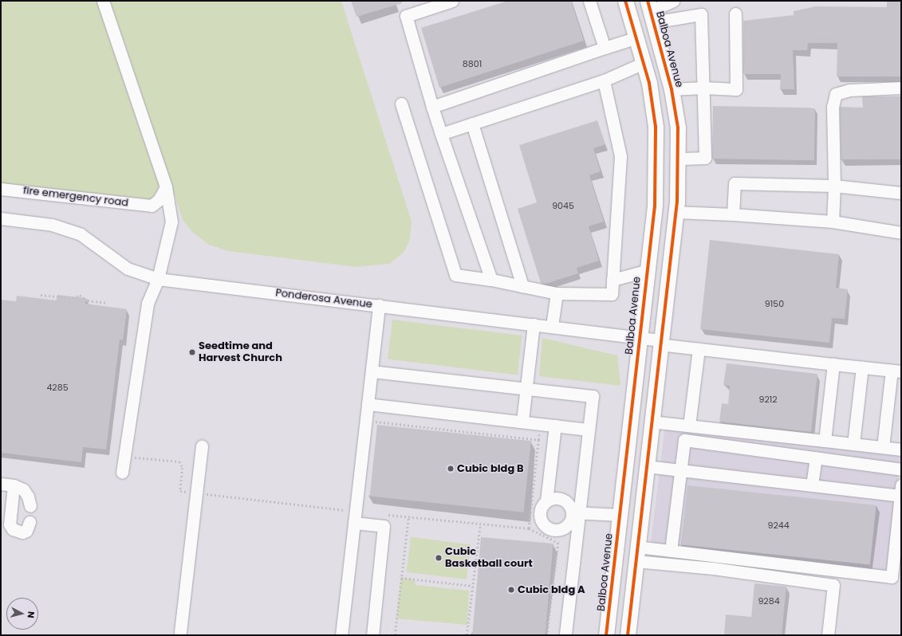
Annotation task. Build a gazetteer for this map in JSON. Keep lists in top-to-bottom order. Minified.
{"streets":{"main road":["Balboa Avenue"],"street":["fire emergency road","Ponderosa Avenue"]},"crossings":[["Balboa Avenue","Ponderosa Avenue"]],"places":["Seedtime and Harvest Church","Cubic bldg B","Cubic Basketball court","Cubic bldg A"],"house_numbers":["8801","9045","9150","4285","9212","9244","9284"],"north":"right"}
